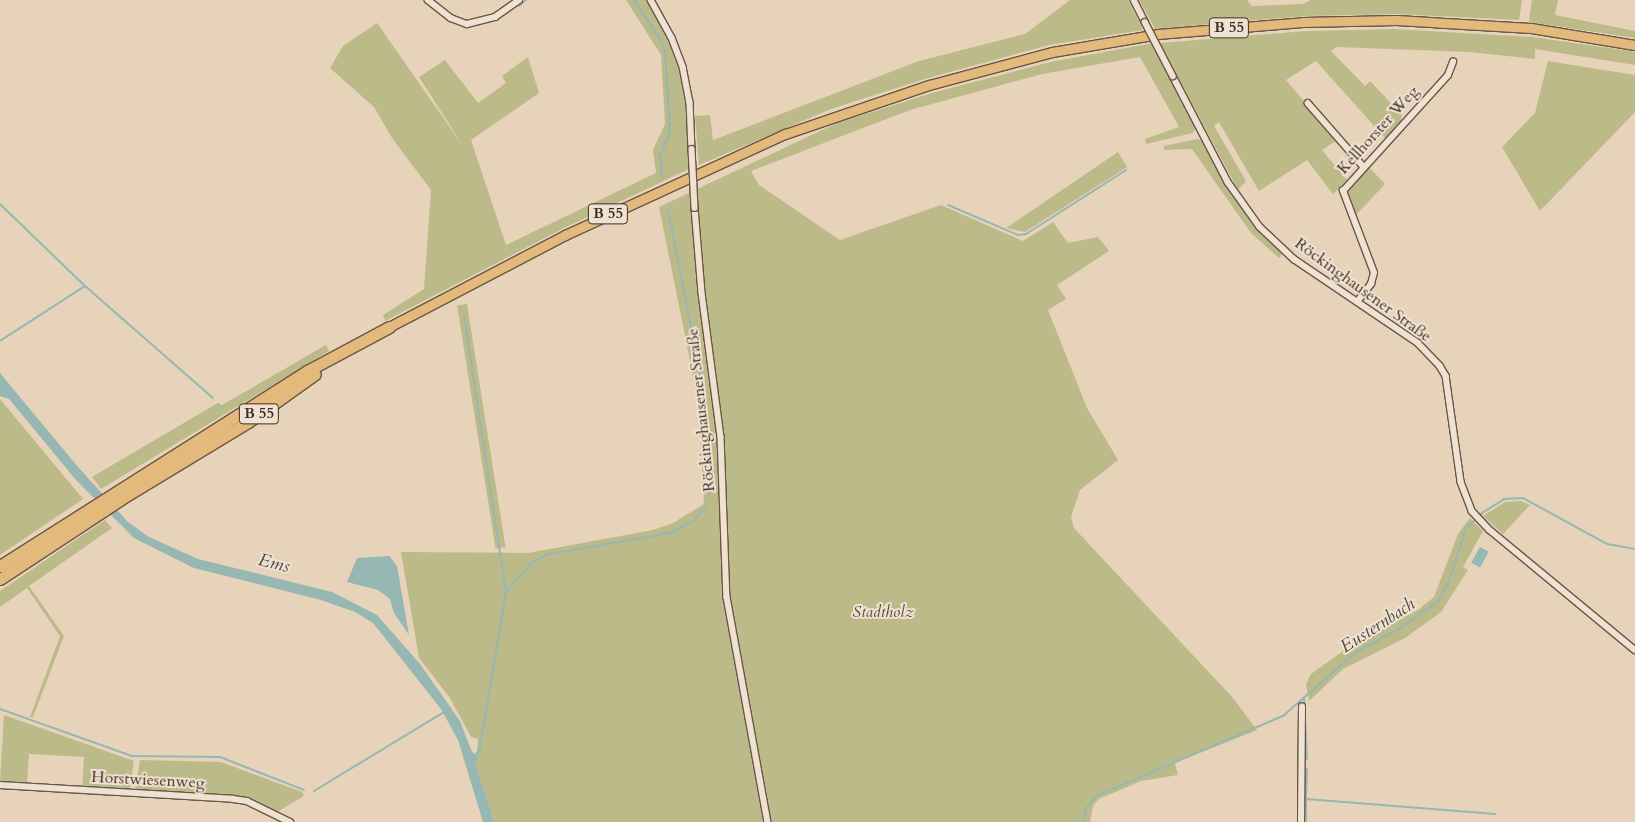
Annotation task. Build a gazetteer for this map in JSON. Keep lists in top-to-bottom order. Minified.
{"streets":{"highway":["B 55"],"street":["Kellhorster Weg","Röckinghausener Straße","Horstwiesenweg"]},"crossings":[["Kellhorster Weg","Röckinghausener Straße"]],"water":["Ems","Eusternbach"],"parks":["Stadtholz"]}
